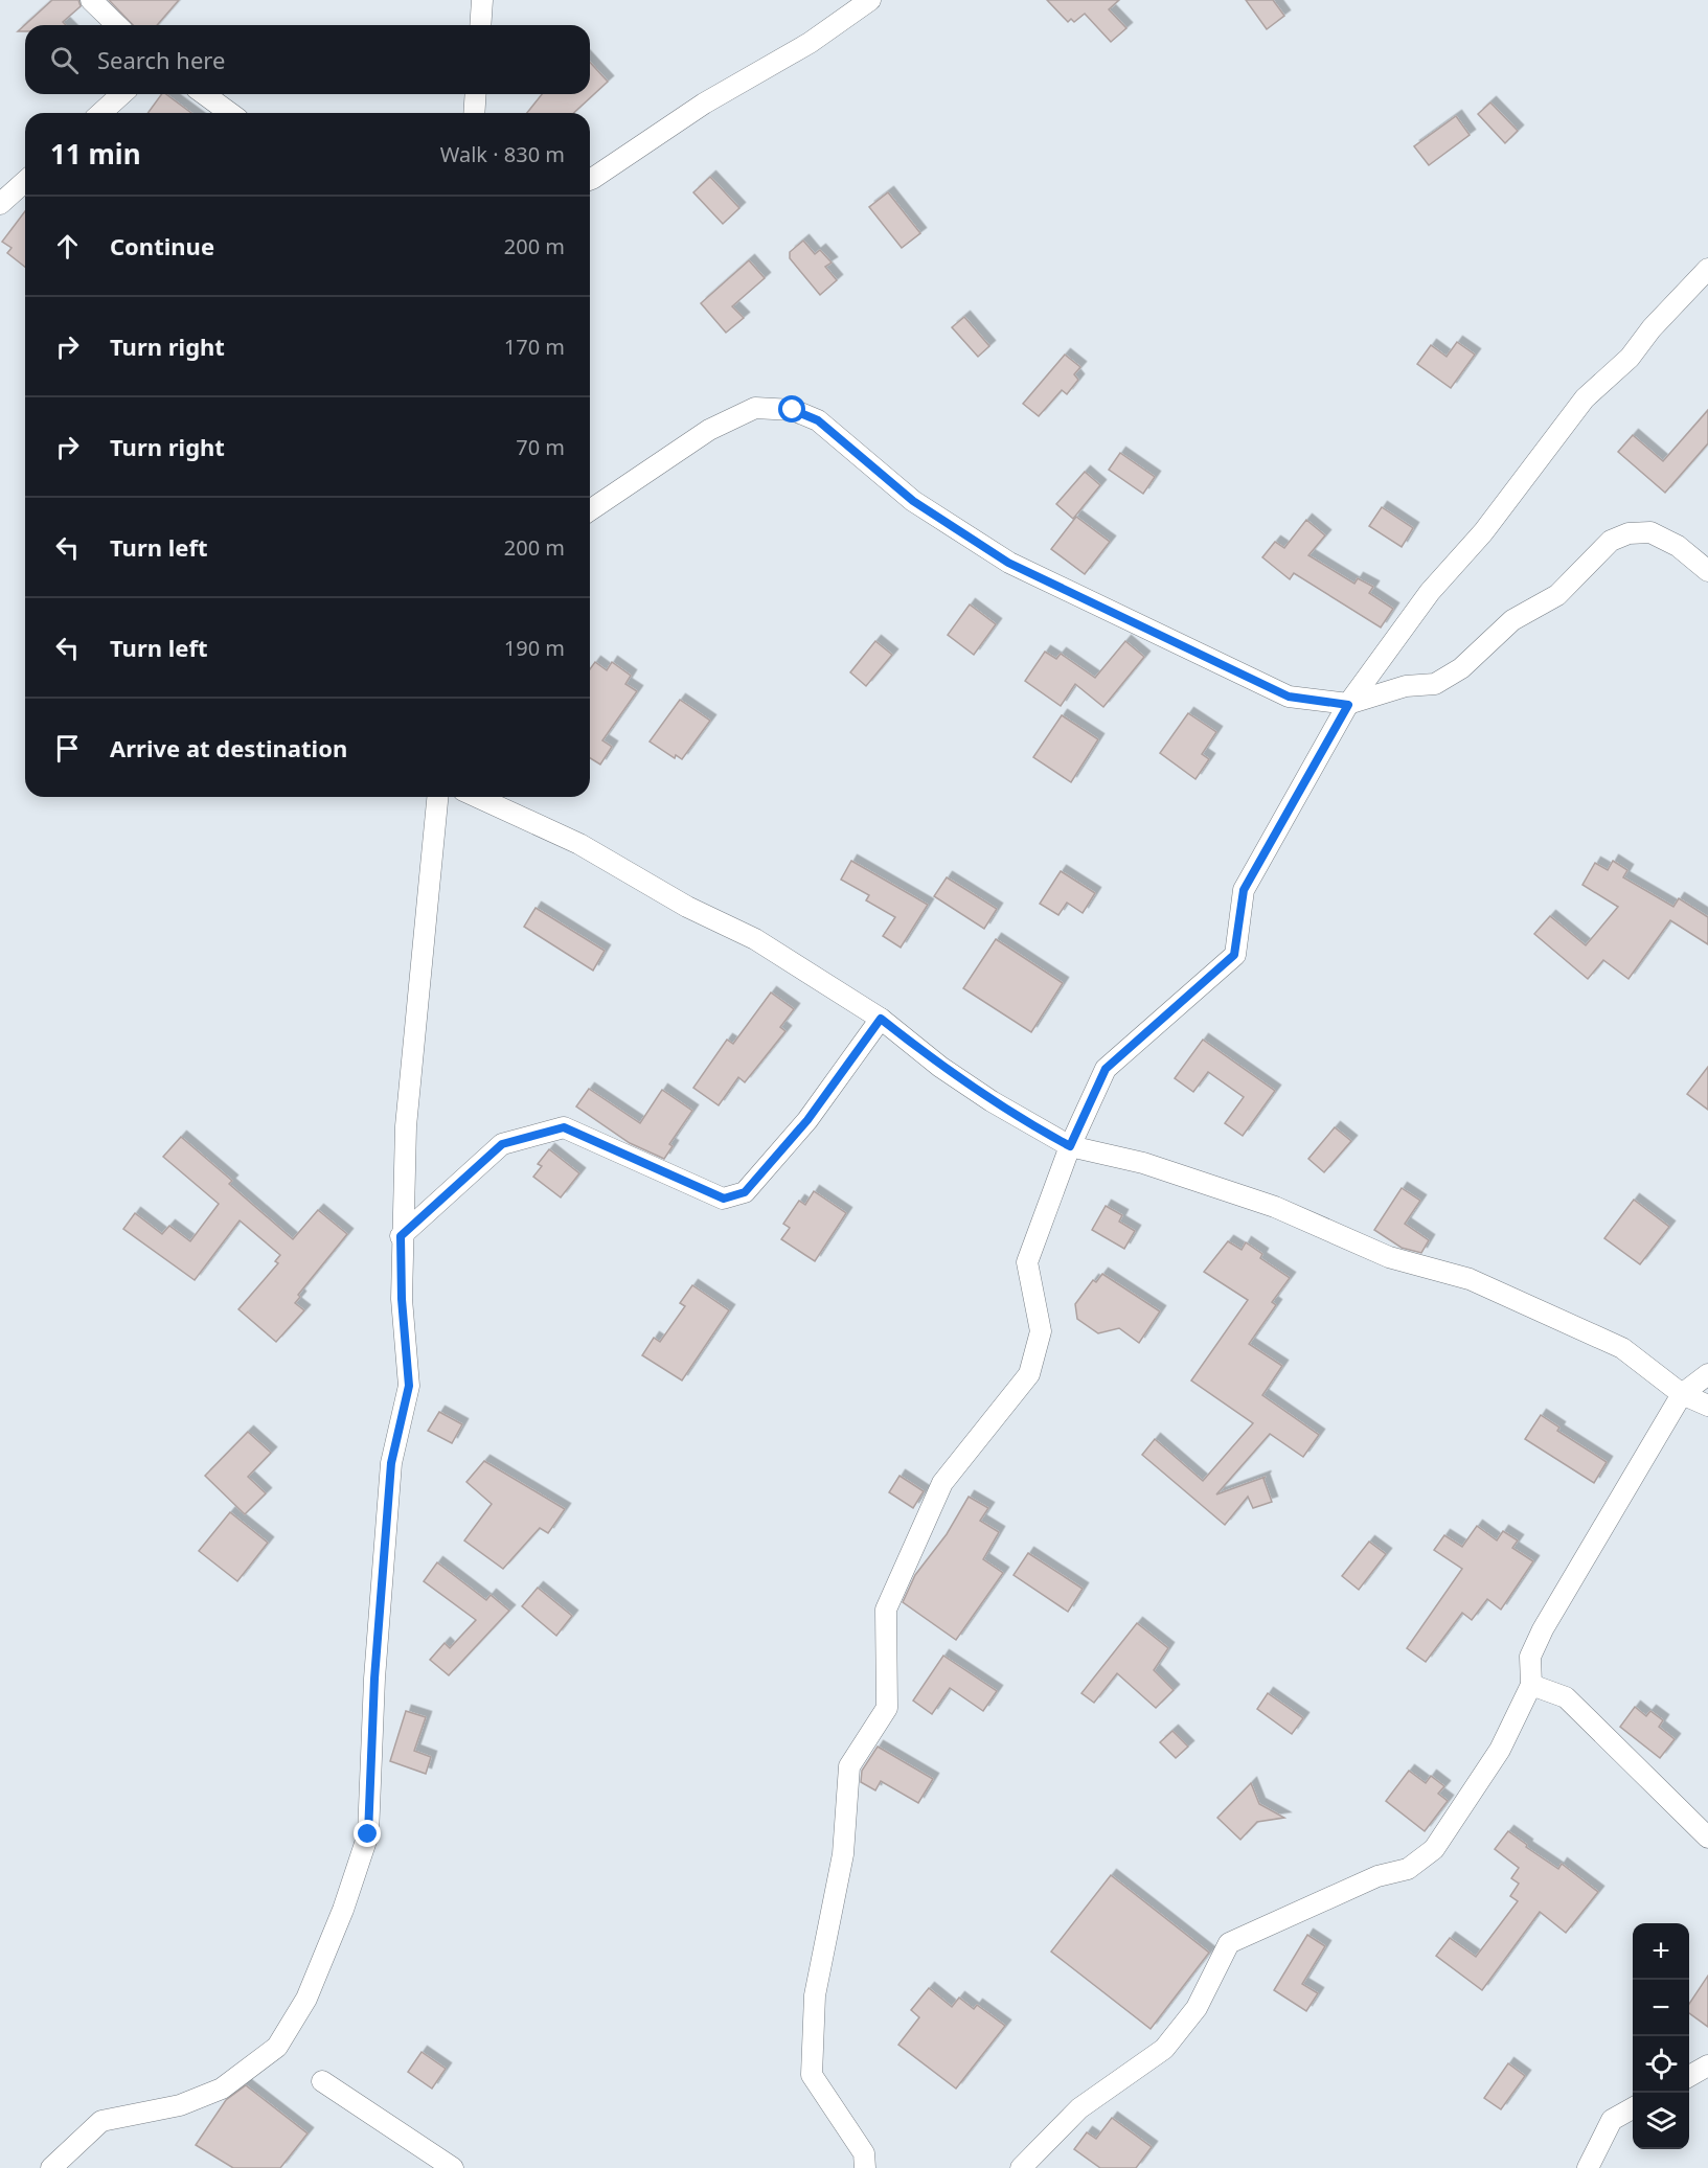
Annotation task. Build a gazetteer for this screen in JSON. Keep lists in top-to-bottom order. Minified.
{"page":{"search":"Search here","heading":["11 min","Walk · 830 m"],"list":[["Continue","200 m"],["Turn right","170 m"],["Turn right","70 m"],["Turn left","200 m"],["Turn left","190 m"],"Arrive at destination"],"map_buttons":["+","−"]}}
